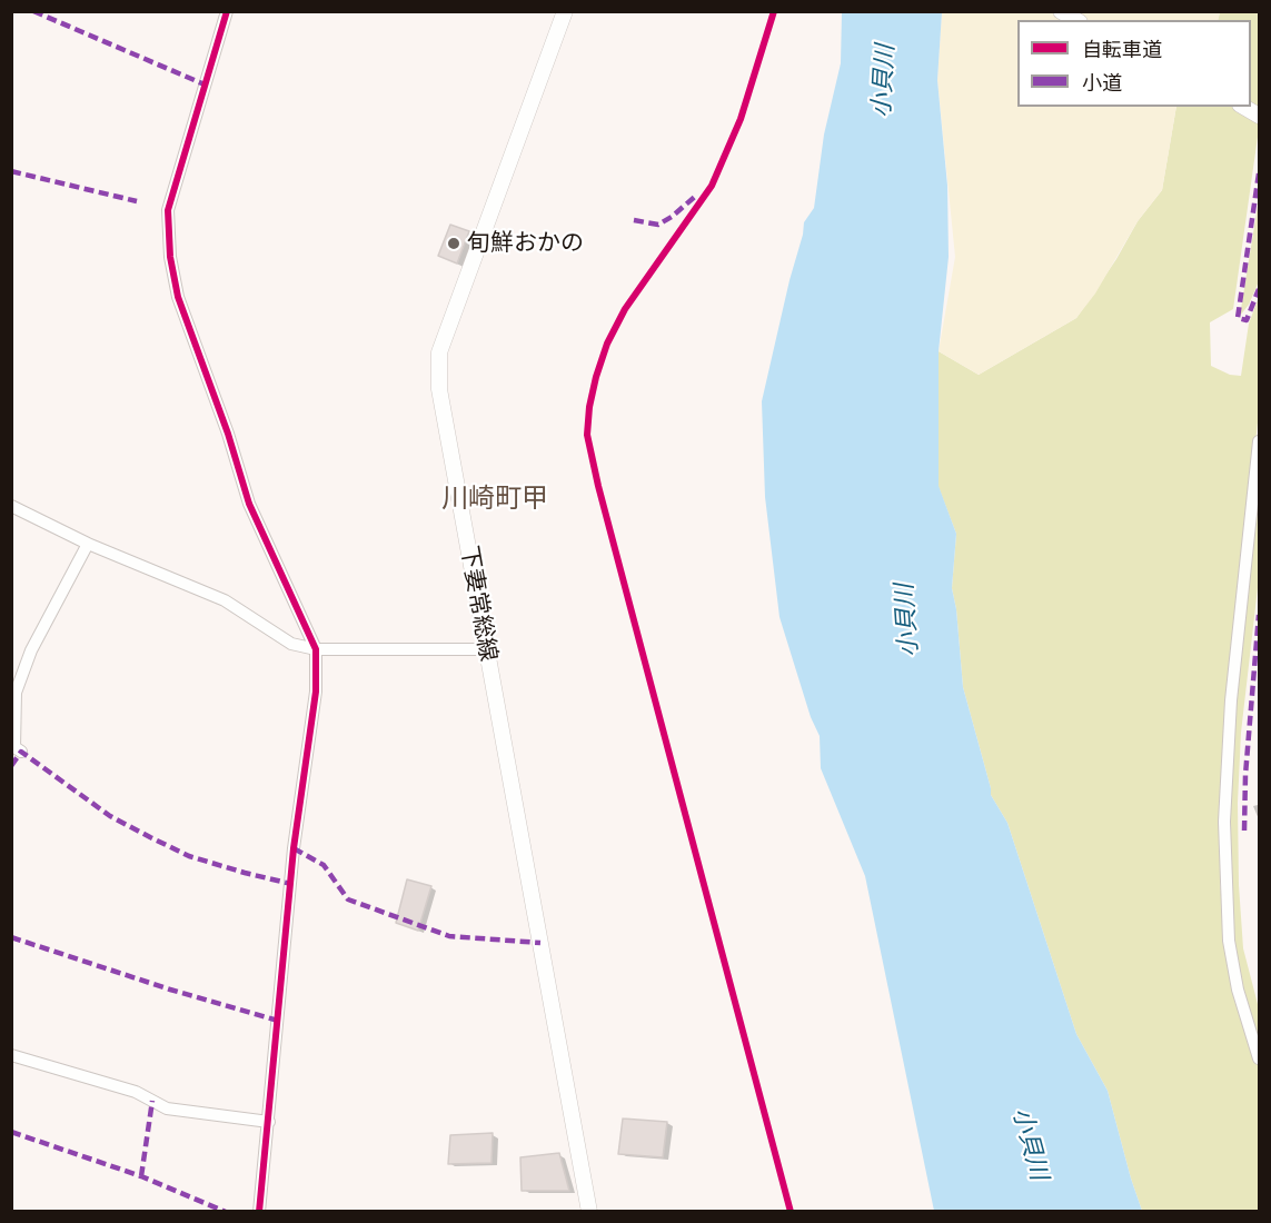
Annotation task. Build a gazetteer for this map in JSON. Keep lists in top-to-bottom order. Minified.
{"streets":{"main road":["下妻常総線"]},"districts":["川崎町甲"],"water":["小貝川"],"places":["旬鮮おかの"],"legend":["自転車道","小道"]}
